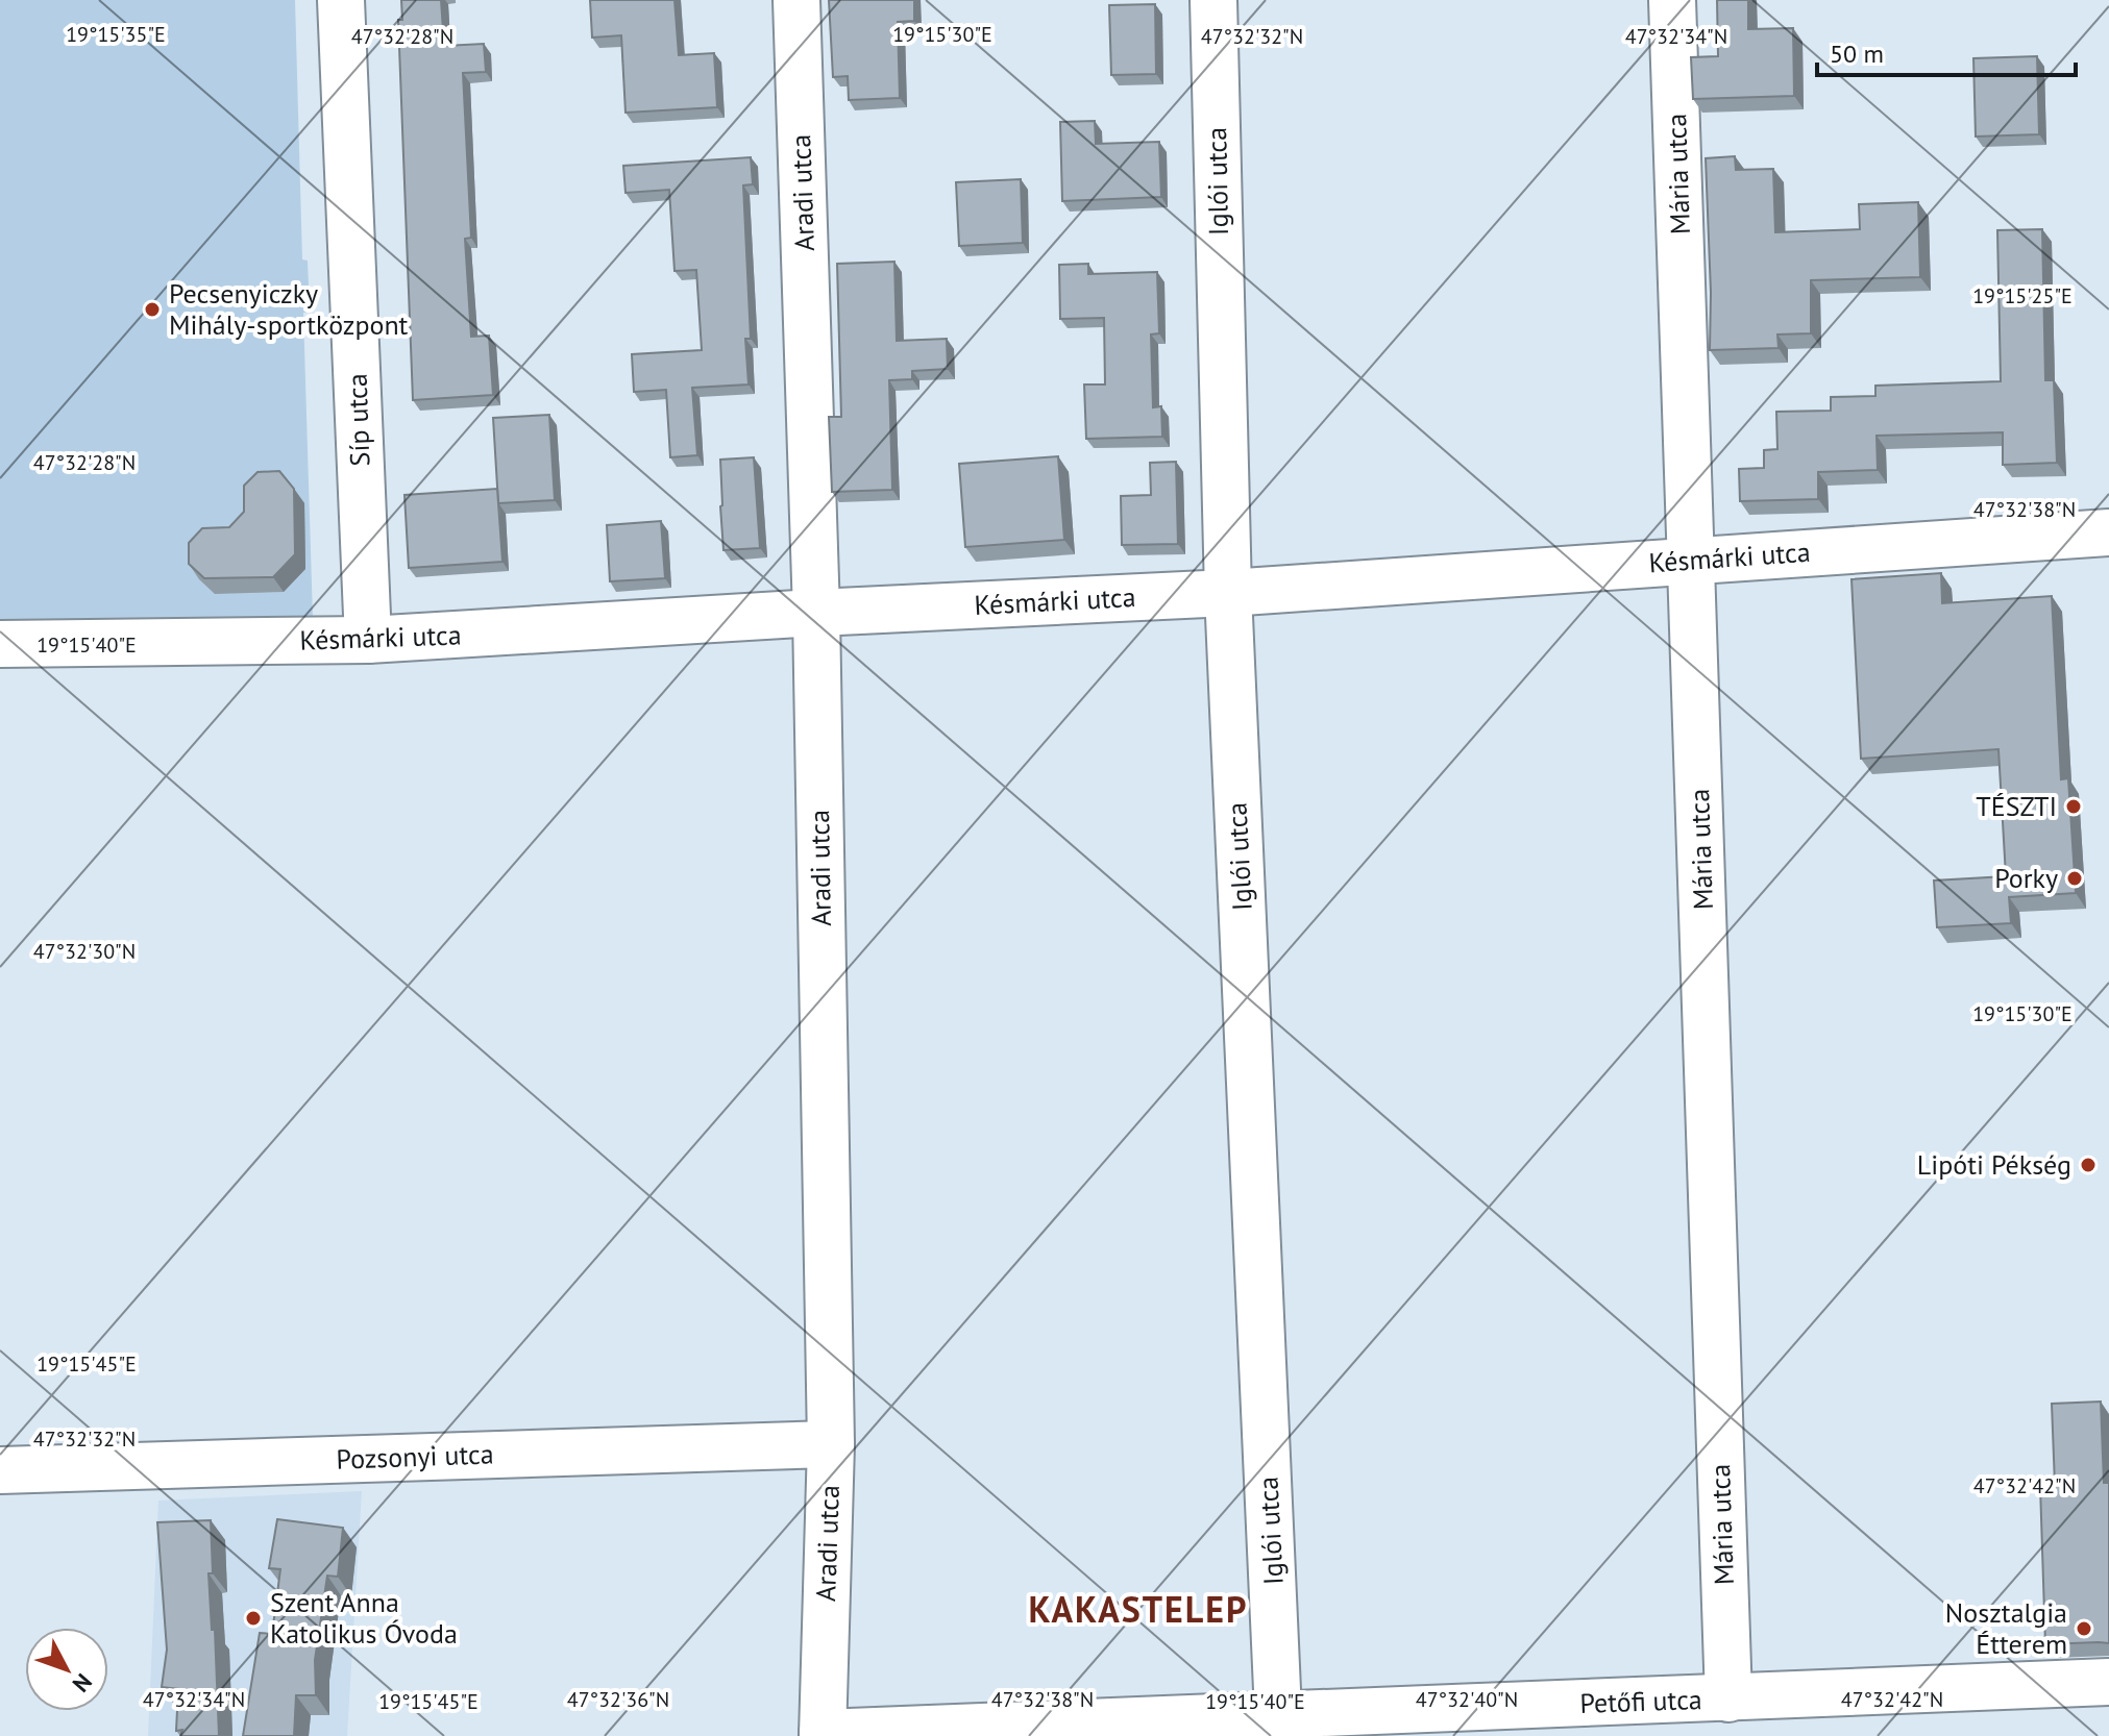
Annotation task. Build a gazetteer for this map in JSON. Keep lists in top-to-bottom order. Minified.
{"streets":{"street":["Mária utca","Iglói utca","Aradi utca","Síp utca","Késmárki utca","Pozsonyi utca","Petőfi utca"]},"crossings":[["Mária utca","Késmárki utca"],["Mária utca","Petőfi utca"],["Iglói utca","Késmárki utca"],["Iglói utca","Petőfi utca"],["Aradi utca","Késmárki utca"],["Aradi utca","Pozsonyi utca"],["Aradi utca","Petőfi utca"],["Síp utca","Késmárki utca"]],"districts":["KAKASTELEP"],"places":["Pecsenyiczky Mihály-sportközpont","TÉSZTI","Porky","Lipóti Pékség","Szent Anna Katolikus Óvoda","Nosztalgia Étterem"],"scale_bar":"50 m","north":"bottom right","coordinates":["19°15'35\"E","19°15'30\"E","47°32'28\"N","47°32'32\"N","47°32'34\"N","19°15'25\"E","47°32'38\"N","19°15'40\"E","47°32'30\"N","19°15'45\"E","47°32'42\"N","47°32'36\"N","47°32'40\"N"]}
